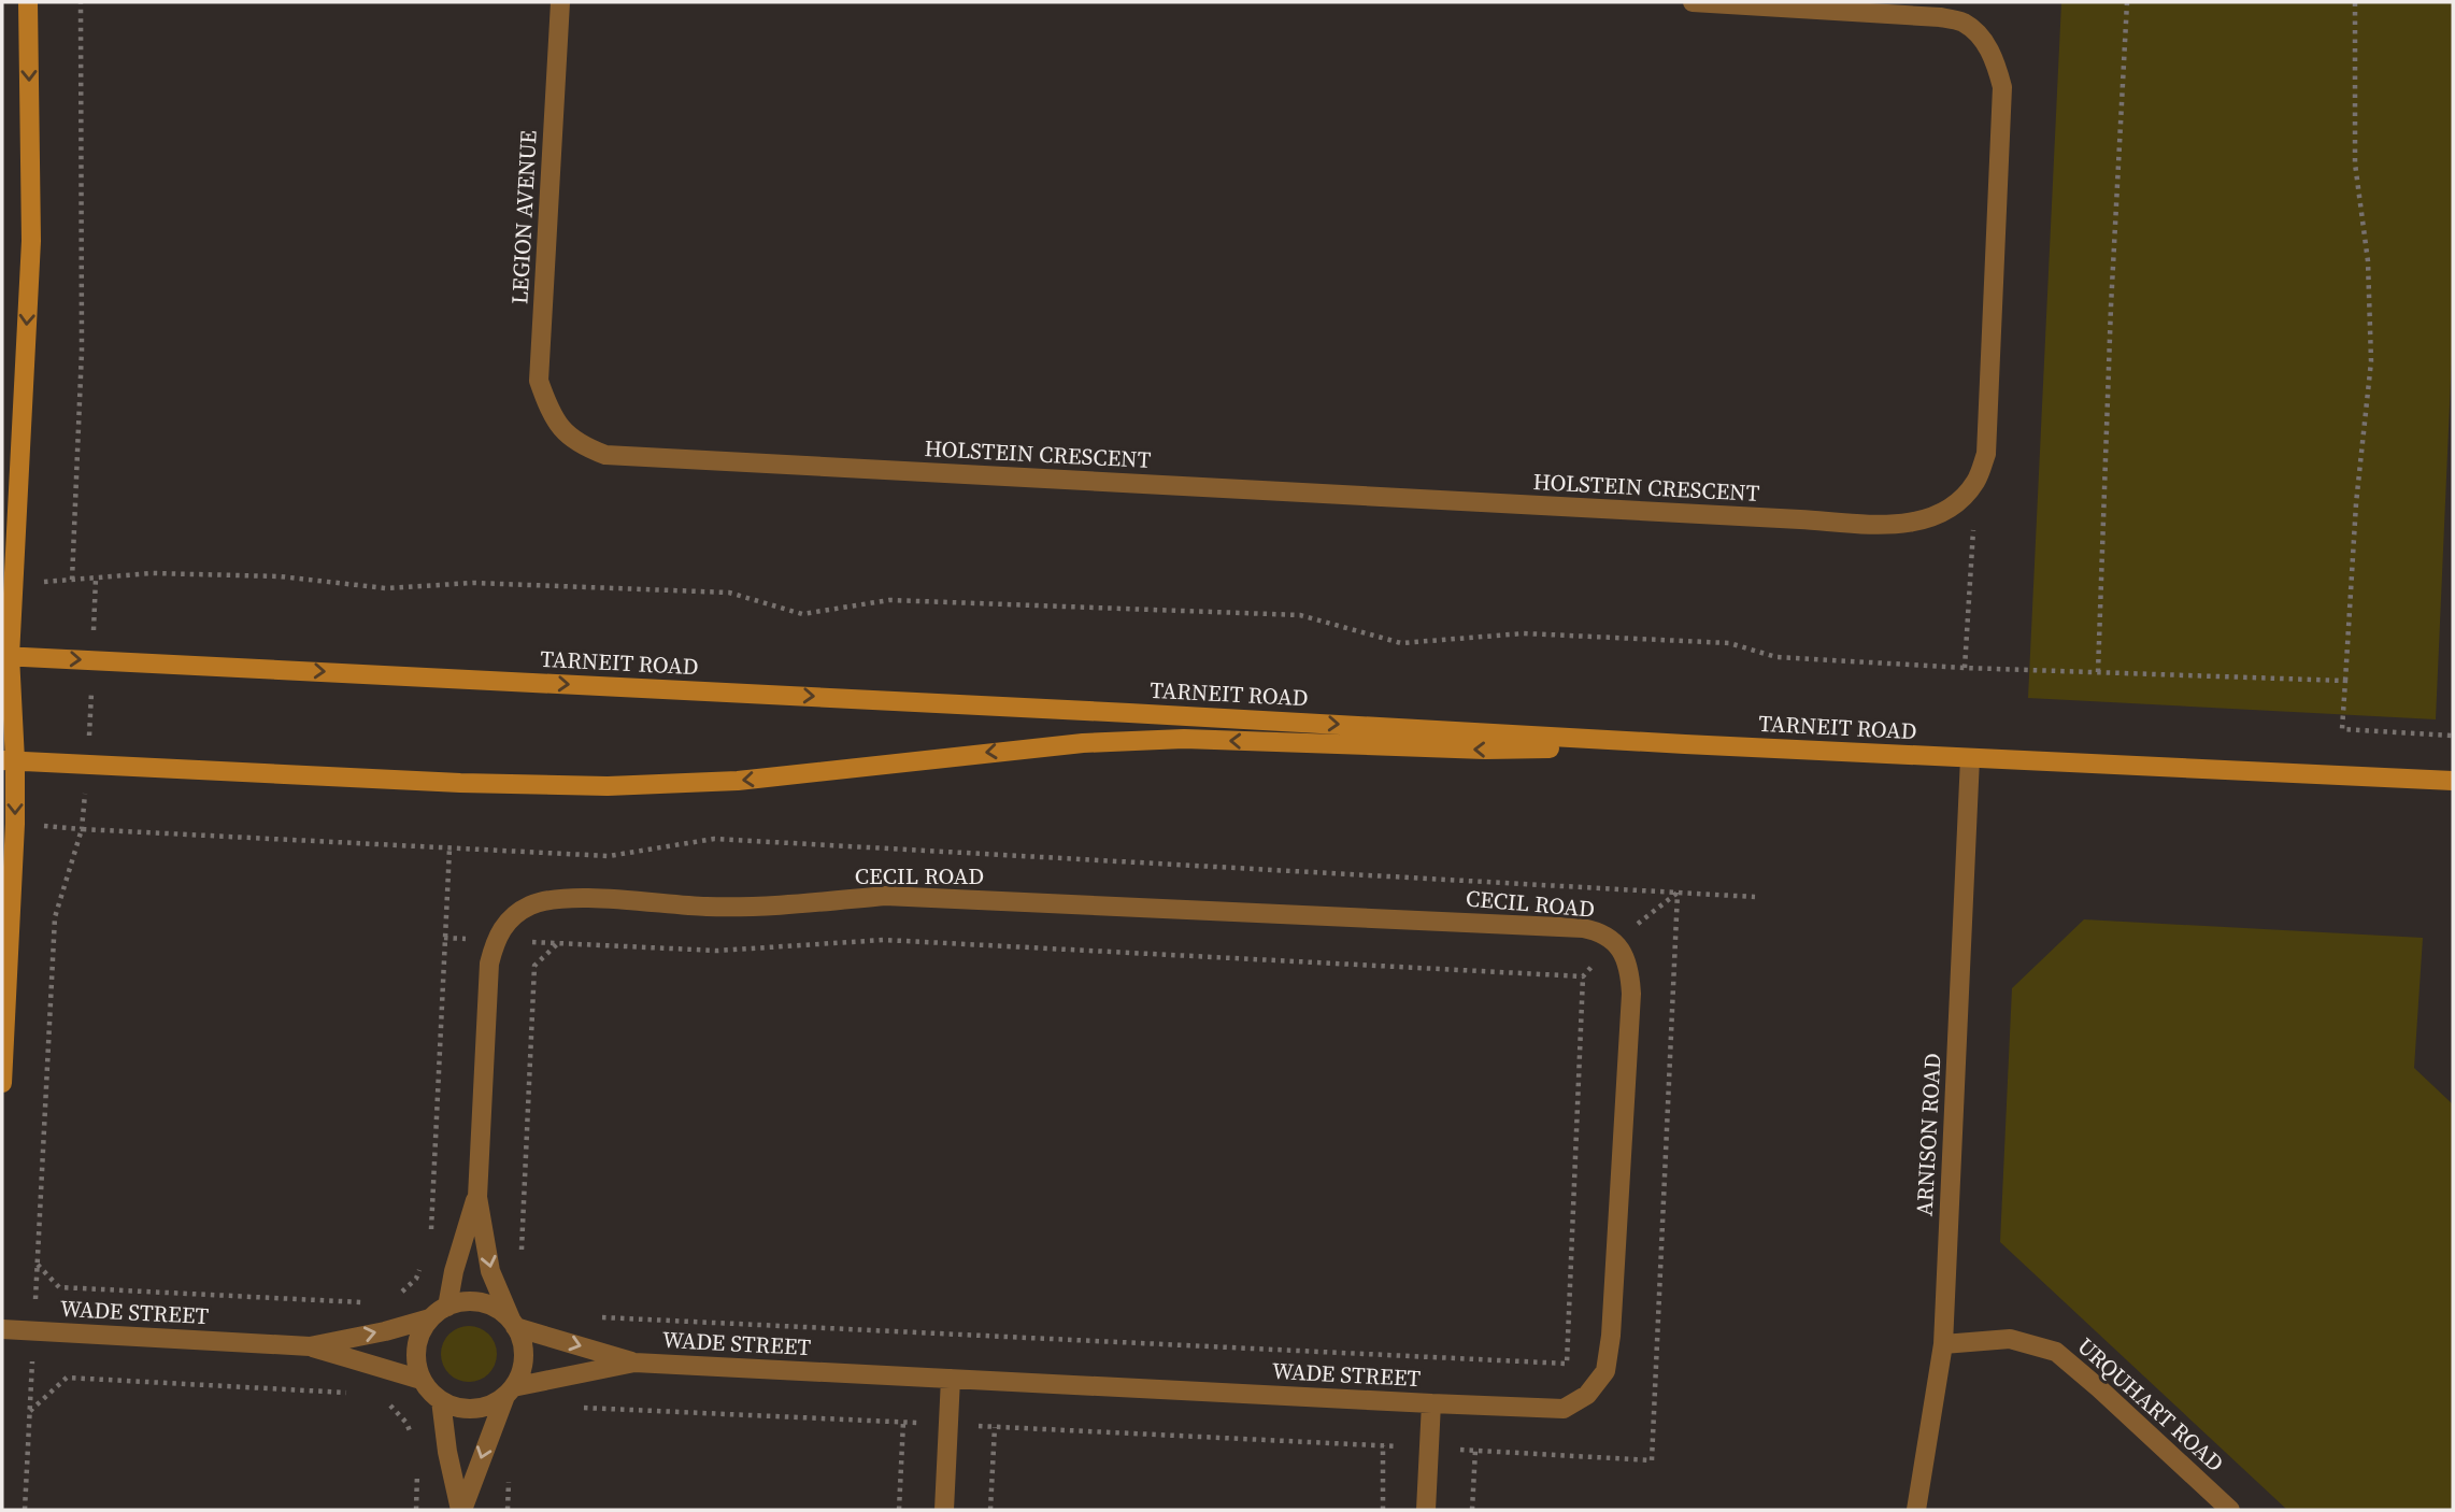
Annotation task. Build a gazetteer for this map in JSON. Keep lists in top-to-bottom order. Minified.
{"streets":{"street":["LEGION AVENUE","HOLSTEIN CRESCENT","TARNEIT ROAD","CECIL ROAD","ARNISON ROAD","WADE STREET","URQUHART ROAD"]},"crossings":[["LEGION AVENUE","HOLSTEIN CRESCENT"],["TARNEIT ROAD","ARNISON ROAD"],["CECIL ROAD","WADE STREET"],["ARNISON ROAD","URQUHART ROAD"]]}
